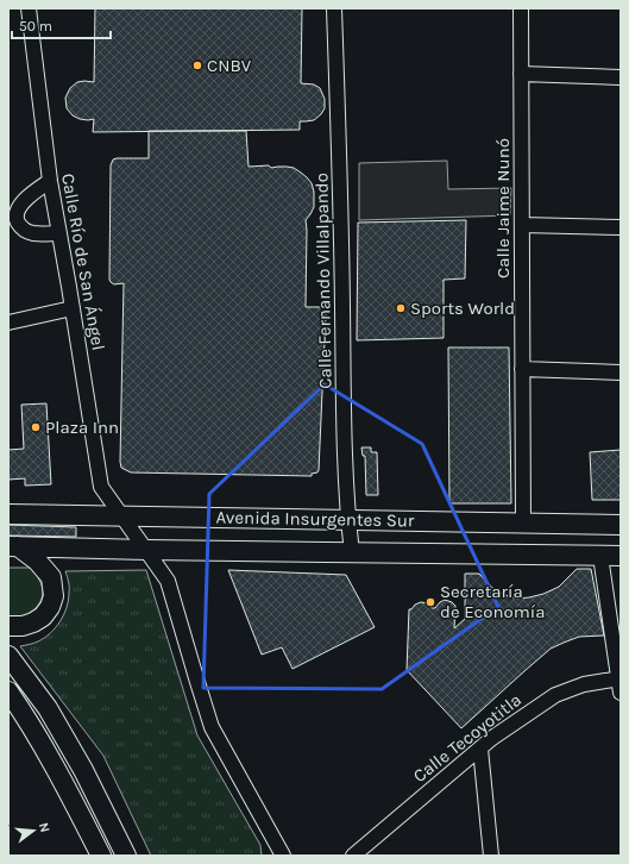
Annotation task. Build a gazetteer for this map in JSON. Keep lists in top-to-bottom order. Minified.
{"streets":{"main road":["Avenida Insurgentes Sur"],"street":["Calle Jaime Nunó","Calle Río de San Ángel","Calle Fernando Villalpando","Calle Tecoyotitla"]},"crossings":[["Calle Jaime Nunó","Avenida Insurgentes Sur"],["Calle Río de San Ángel","Avenida Insurgentes Sur"],["Calle Fernando Villalpando","Avenida Insurgentes Sur"]],"places":["CNBV","Sports World","Plaza Inn","Secretaría de Economía"],"scale_bar":"50 m","north":"right"}
